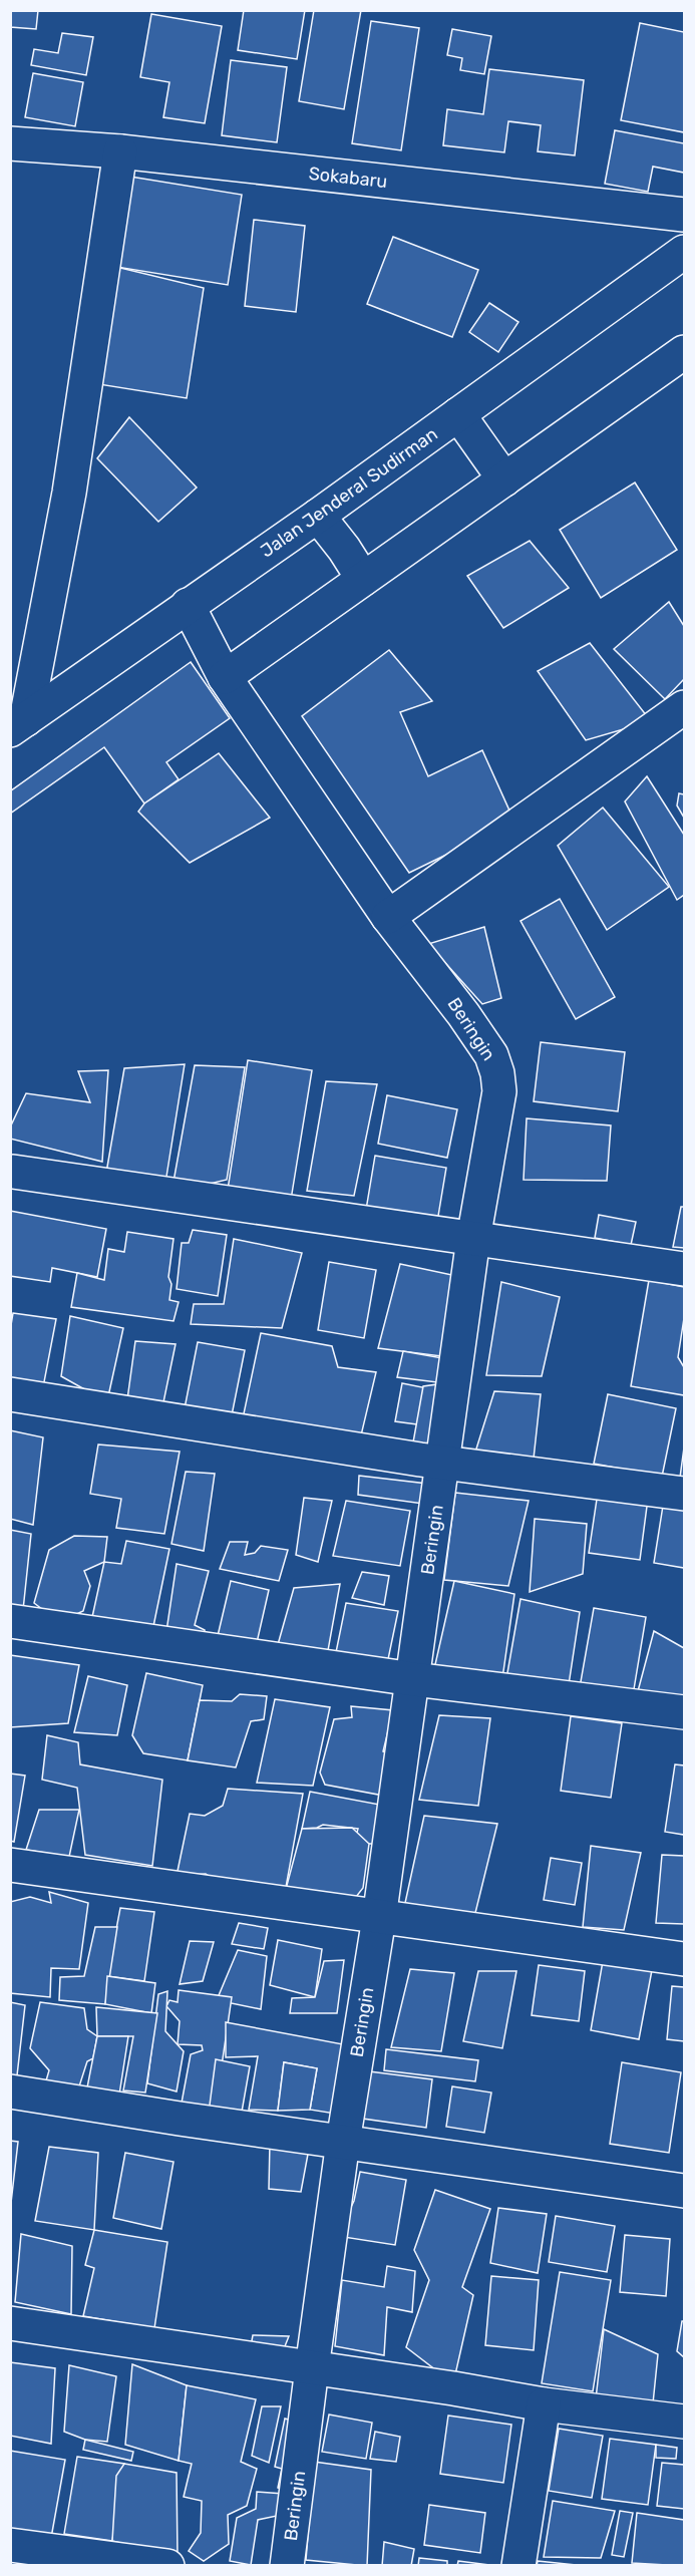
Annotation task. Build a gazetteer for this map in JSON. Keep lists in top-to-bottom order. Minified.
{"streets":{"street":["Sokabaru","Jalan Jenderal Sudirman","Beringin"]},"crossings":[["Jalan Jenderal Sudirman","Beringin"]]}
